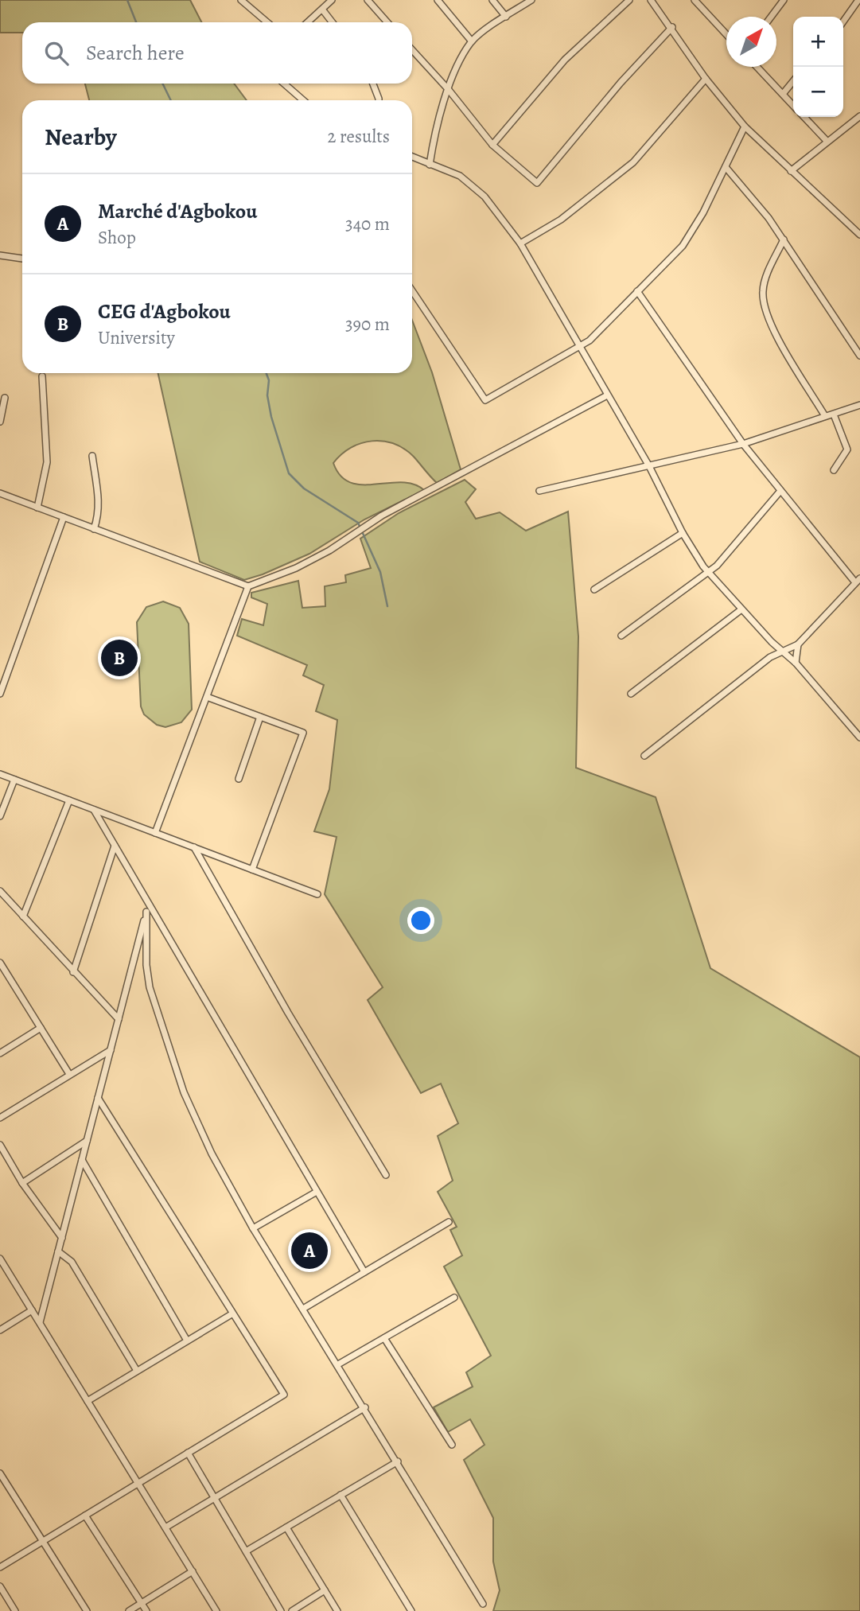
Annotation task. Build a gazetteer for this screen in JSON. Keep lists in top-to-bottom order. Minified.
{"north":"top right","page":{"map_buttons":["+","−"],"search":"Search here","heading":["Nearby","2 results"],"list":[{"mark":"A","name":"Marché d'Agbokou","note":"Shop","value":"340 m"},{"mark":"B","name":"CEG d'Agbokou","note":"University","value":"390 m"}],"pins":["B","A"]}}
